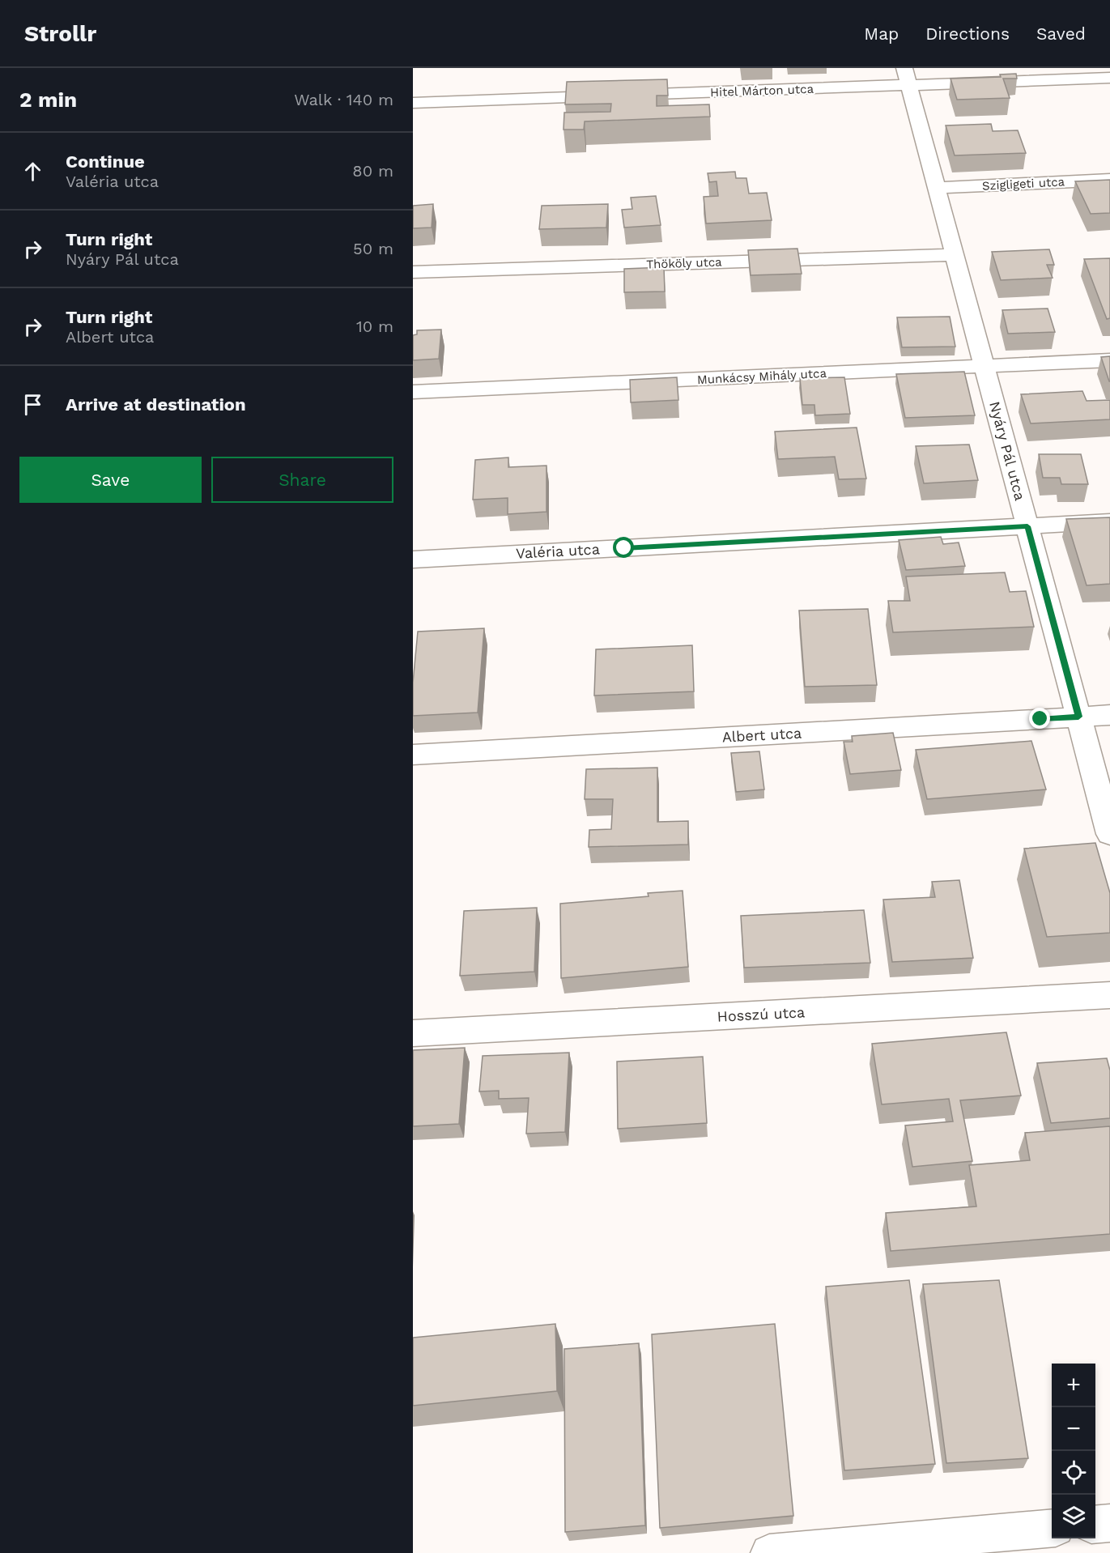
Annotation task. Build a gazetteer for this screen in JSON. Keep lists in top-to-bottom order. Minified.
{"streets":{"street":["Hitel Márton utca","Szigligeti utca","Thököly utca","Munkácsy Mihály utca","Nyáry Pál utca","Valéria utca","Albert utca","Hosszú utca"]},"crossings":[["Hitel Márton utca","Nyáry Pál utca"],["Szigligeti utca","Nyáry Pál utca"],["Thököly utca","Nyáry Pál utca"],["Munkácsy Mihály utca","Nyáry Pál utca"],["Nyáry Pál utca","Valéria utca"],["Nyáry Pál utca","Albert utca"]],"page":{"header":"Strollr","nav":["Map","Directions","Saved"],"heading":["2 min","Walk · 140 m"],"list":[["Continue","Valéria utca","80 m"],["Turn right","Nyáry Pál utca","50 m"],["Turn right","Albert utca","10 m"],"Arrive at destination"],"buttons":["Save","Share"],"map_buttons":["+","−"]}}
